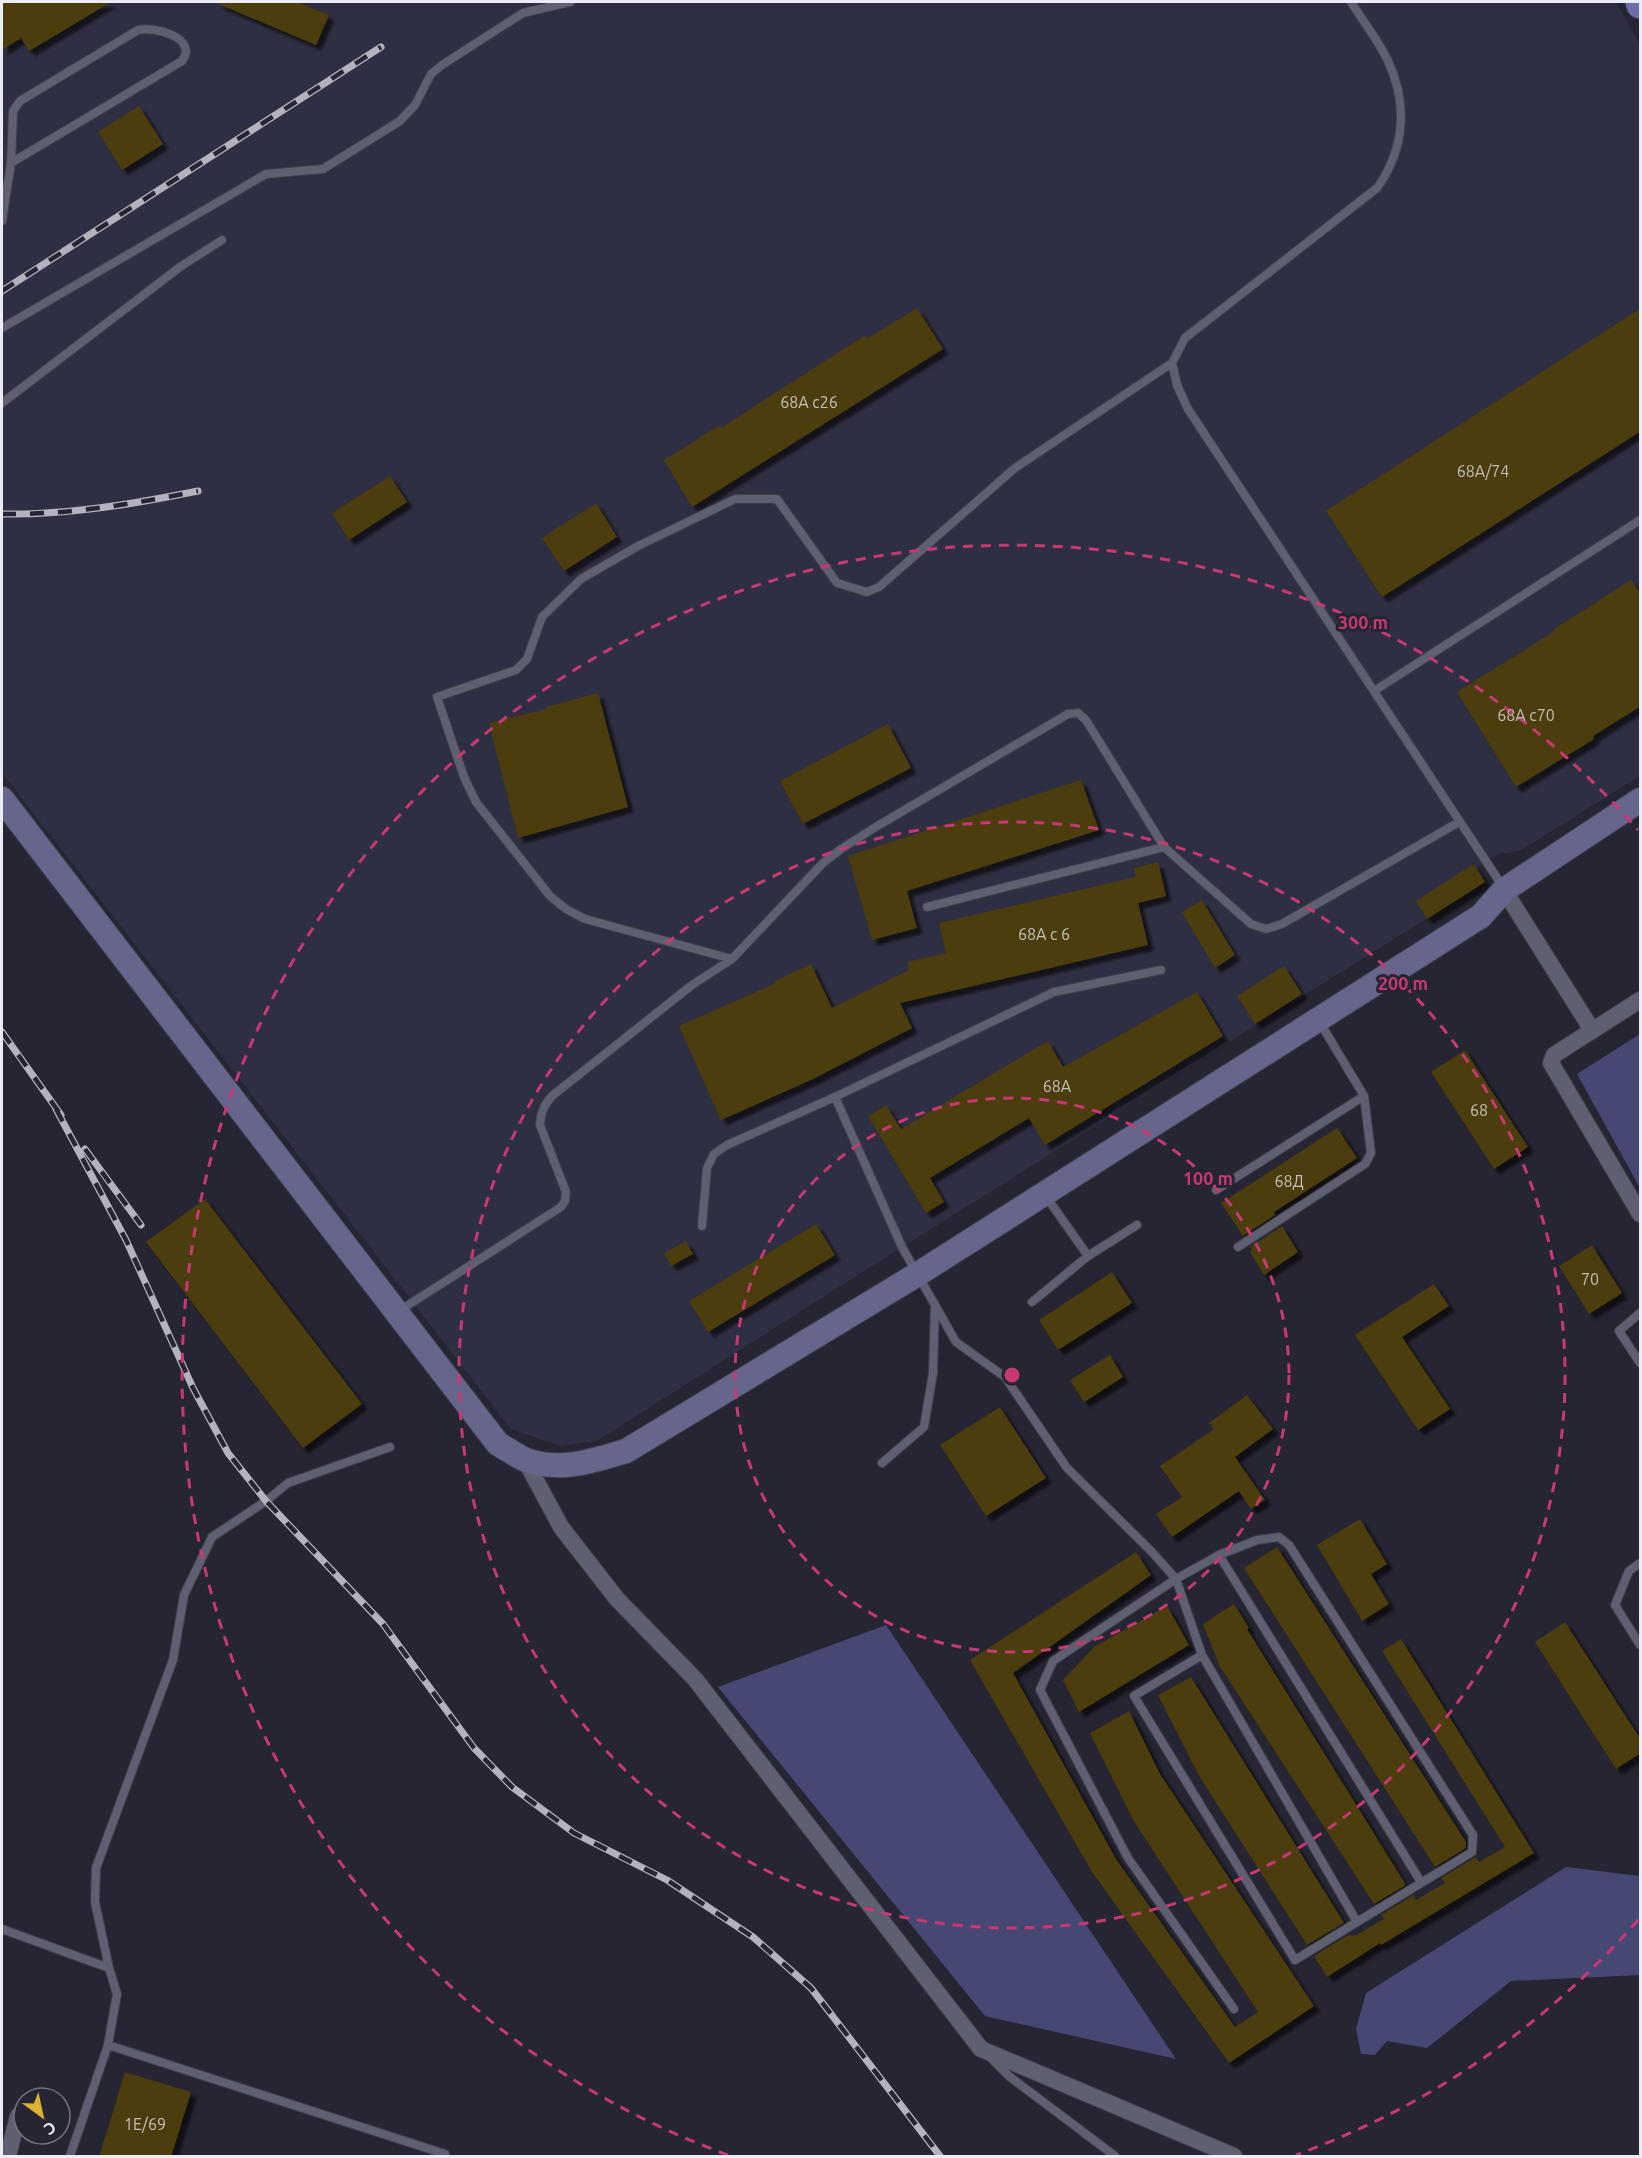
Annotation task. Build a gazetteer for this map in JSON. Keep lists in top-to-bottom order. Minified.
{"house_numbers":["68А с26","68А/74","68А с70","68А с 6","68А","68","68Д","70","1Е/69"],"north":"bottom right","rings":["300 m","200 m","100 m"]}
